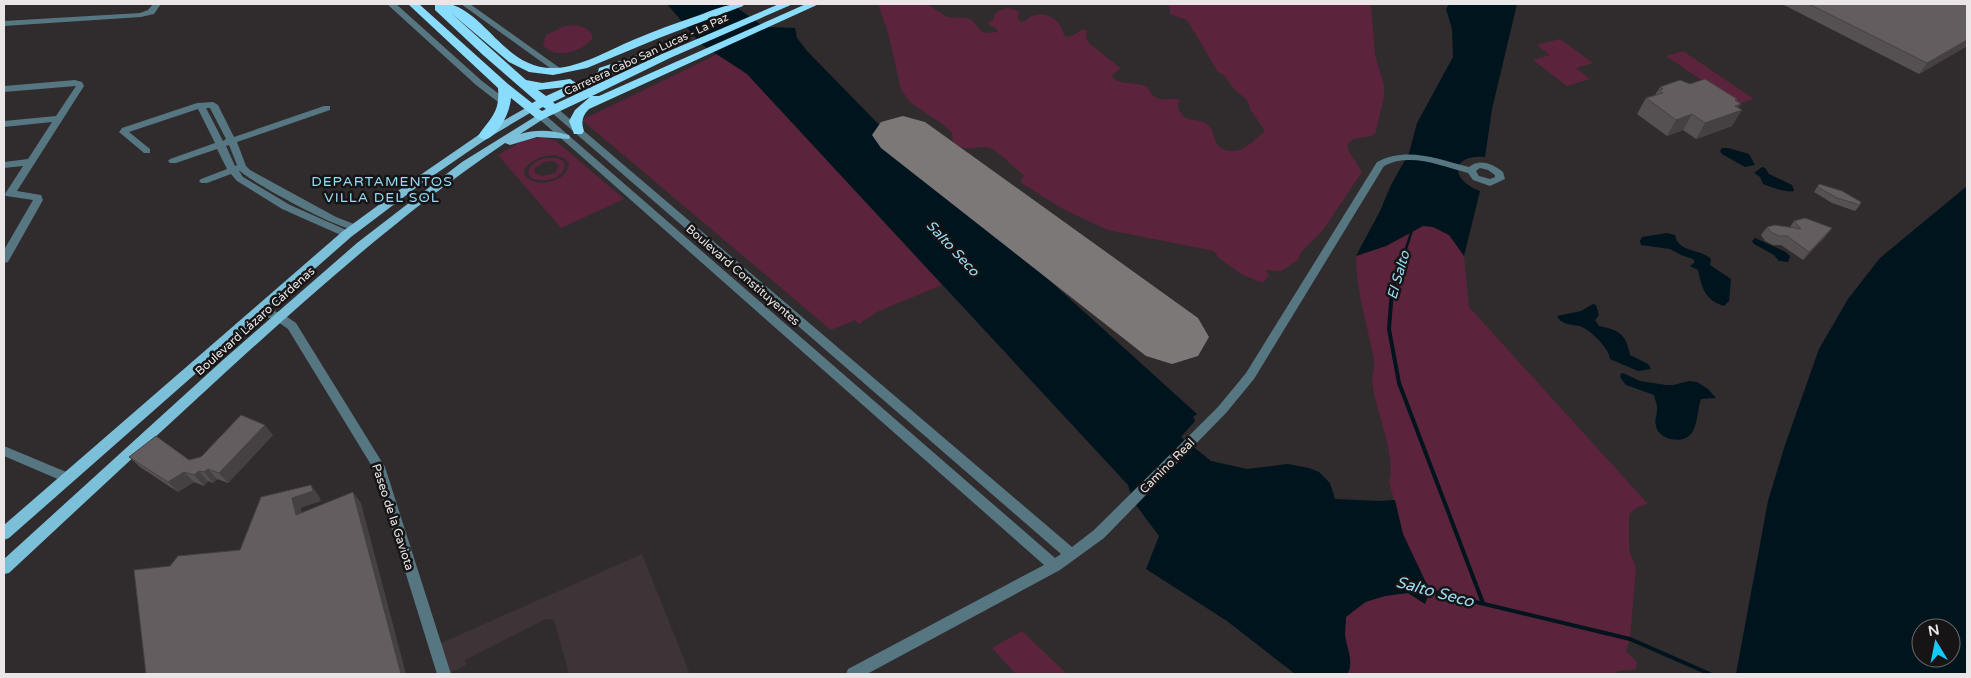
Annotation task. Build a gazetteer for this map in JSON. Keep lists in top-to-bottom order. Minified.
{"streets":{"highway":["Carretera Cabo San Lucas - La Paz","Boulevard Constituyentes"],"main road":["Boulevard Lázaro Cárdenas"],"street":["Camino Real","Paseo de la Gaviota"]},"crossings":[["Carretera Cabo San Lucas - La Paz","Boulevard Constituyentes"],["Carretera Cabo San Lucas - La Paz","Boulevard Lázaro Cárdenas"],["Boulevard Constituyentes","Boulevard Lázaro Cárdenas"],["Boulevard Constituyentes","Camino Real"],["Boulevard Lázaro Cárdenas","Paseo de la Gaviota"]],"districts":["DEPARTAMENTOS VILLA DEL SOL"],"water":["Salto Seco","El Salto"],"north":"top"}
